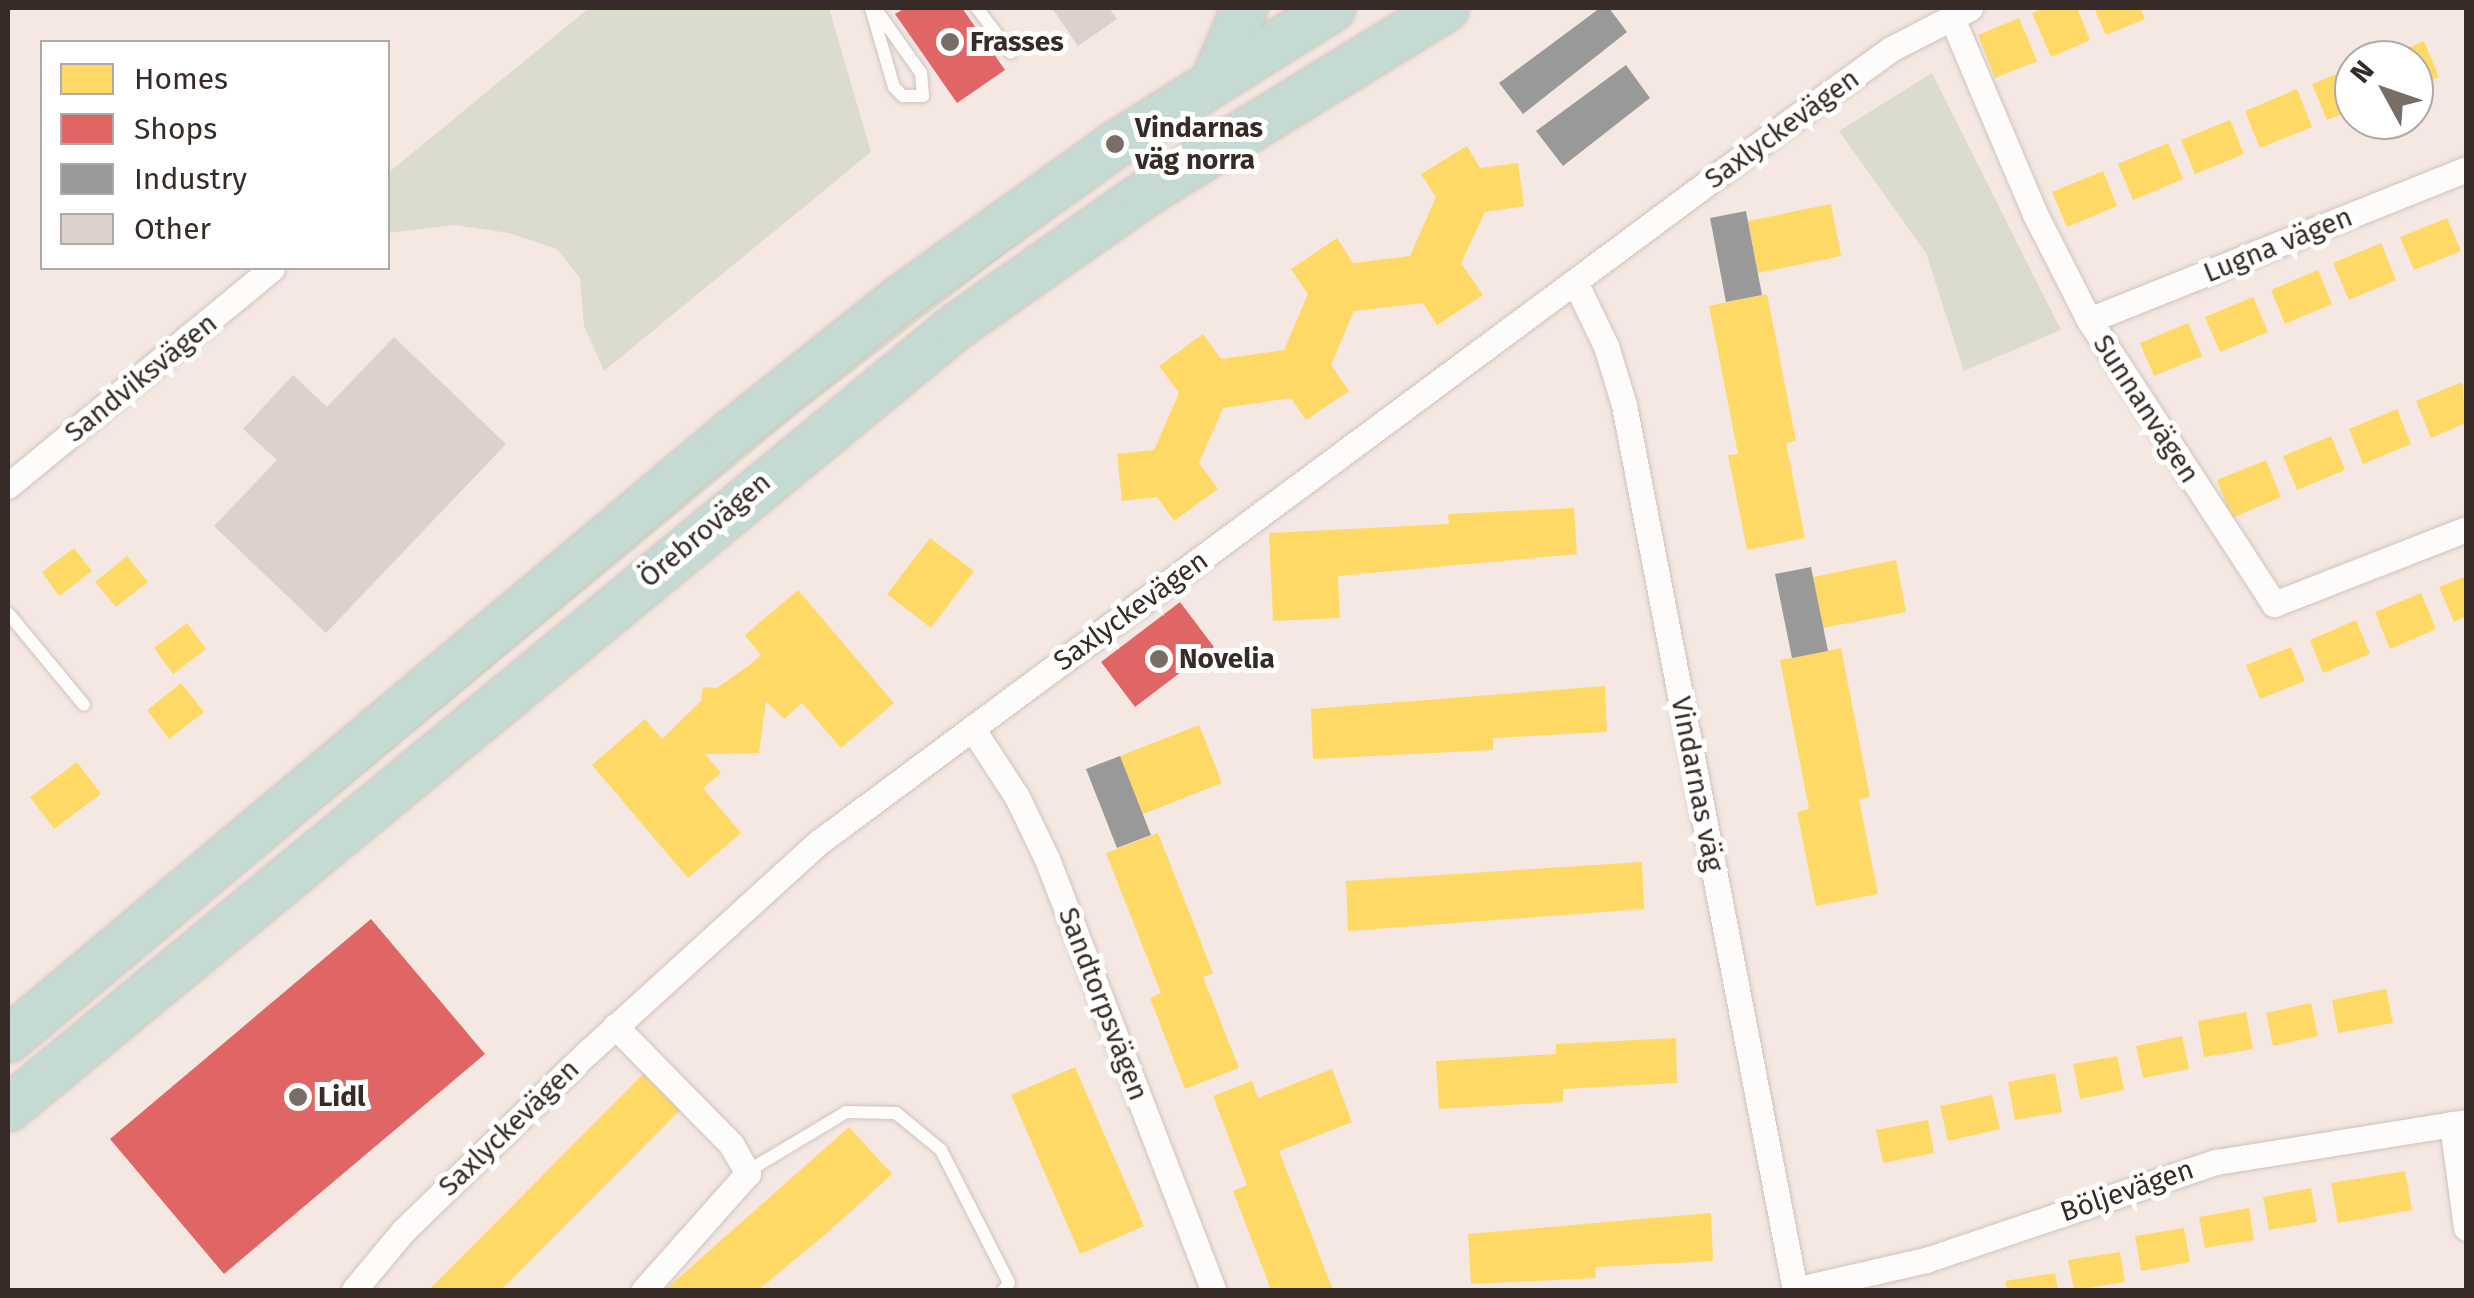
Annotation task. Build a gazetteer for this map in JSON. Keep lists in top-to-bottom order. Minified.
{"streets":{"highway":["Örebrovägen"],"street":["Saxlyckevägen","Lugna vägen","Sandviksvägen","Sunnanvägen","Vindarnas väg","Sandtorpsvägen","Böljevägen"]},"crossings":[["Saxlyckevägen","Sunnanvägen"],["Saxlyckevägen","Vindarnas väg"],["Saxlyckevägen","Sandtorpsvägen"],["Lugna vägen","Sunnanvägen"],["Vindarnas väg","Böljevägen"]],"places":["Frasses","Vindarnas väg norra","Novelia","Lidl"],"legend":["Homes","Shops","Industry","Other"],"north":"top left"}
